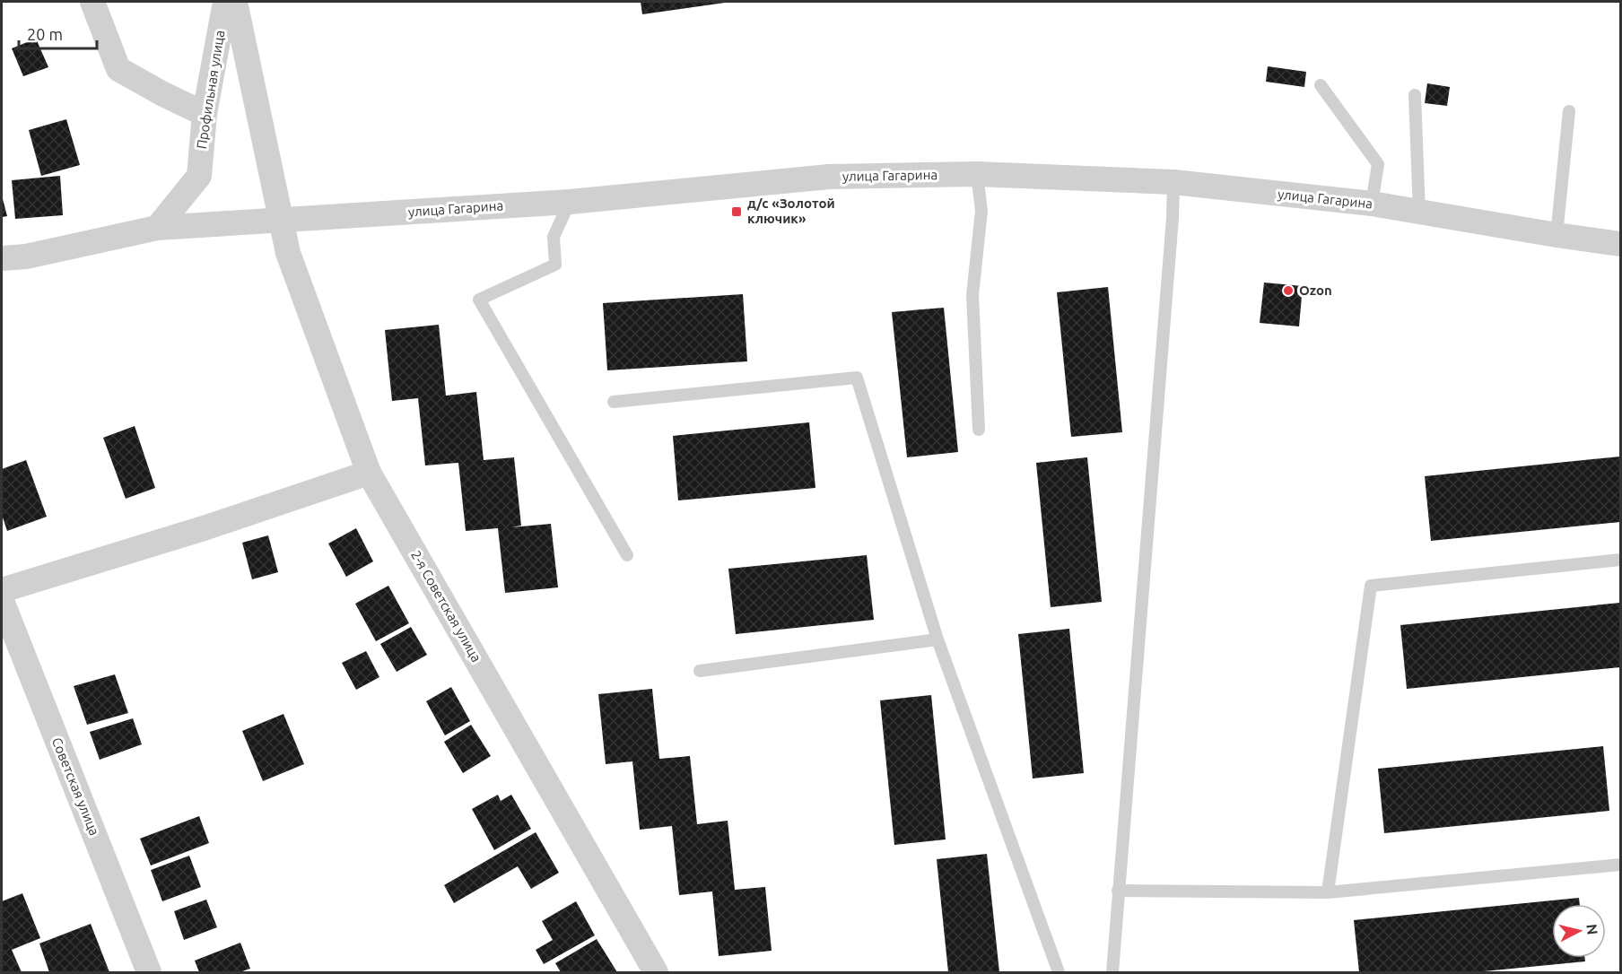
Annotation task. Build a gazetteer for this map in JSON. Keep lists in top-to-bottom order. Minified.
{"streets":{"street":["Профильная улица","улица Гагарина","2-я Советская улица","Советская улица"]},"crossings":[["Профильная улица","улица Гагарина"],["улица Гагарина","2-я Советская улица"]],"places":{"transit":["д/с «Золотой ключик»"],"other":["Ozon"]},"scale_bar":"20 m","north":"right"}
